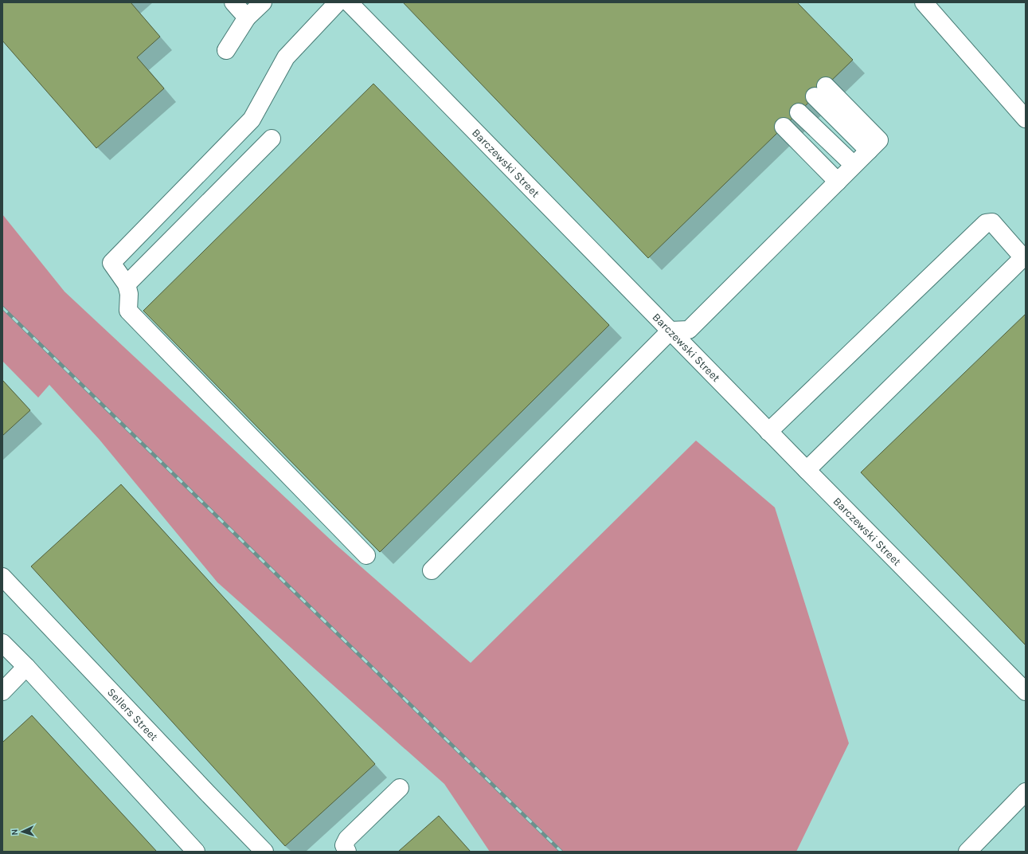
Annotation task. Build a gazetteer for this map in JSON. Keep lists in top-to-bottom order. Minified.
{"streets":{"street":["Barczewski Street","Sellers Street"]},"north":"left"}
